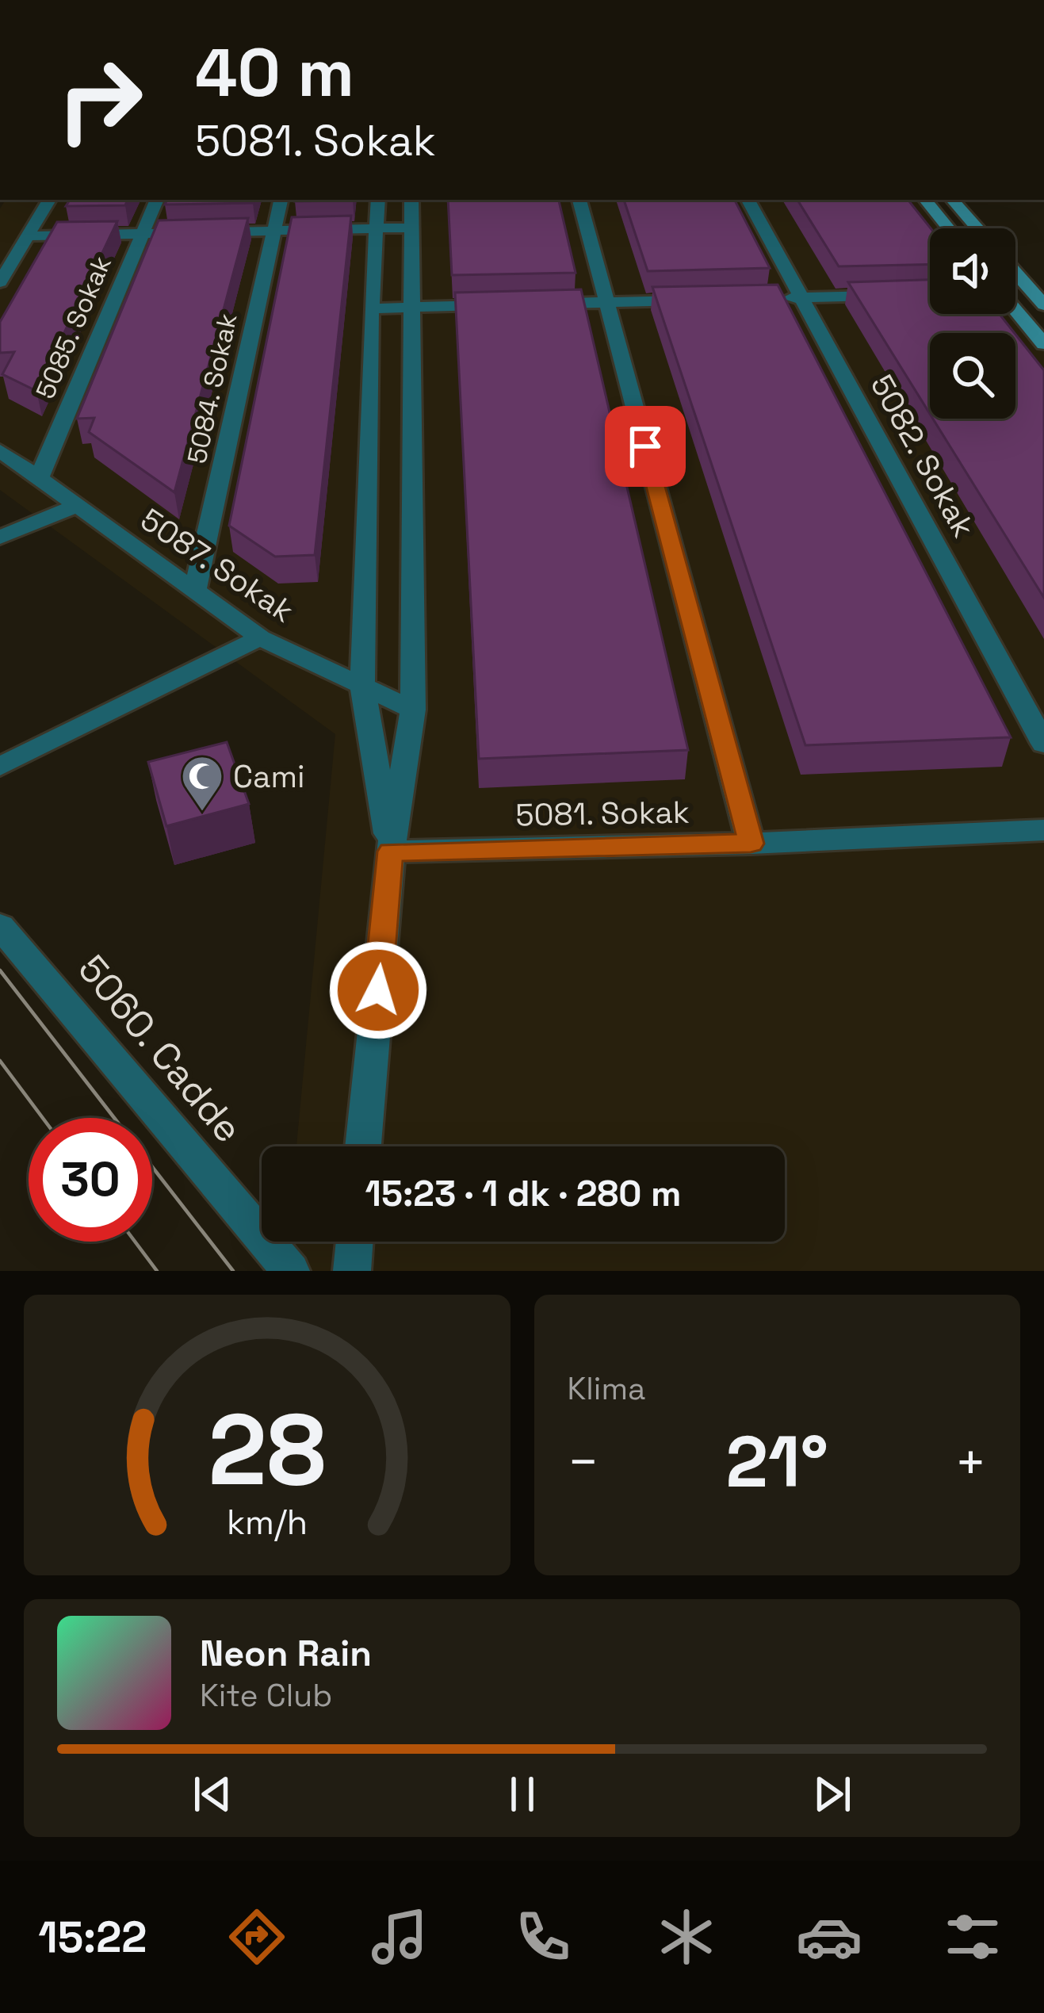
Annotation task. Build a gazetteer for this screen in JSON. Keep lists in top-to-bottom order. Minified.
{"streets":{"street":["5085. Sokak","5084. Sokak","5082. Sokak","5087. Sokak","5081. Sokak","5060. Cadde"]},"crossings":[["5085. Sokak","5087. Sokak"],["5084. Sokak","5087. Sokak"]],"places":{"mosque":["Cami"]},"page":{"turn":["40 m","5081. Sokak"],"limit":"30","trip":"15:23 · 1 dk · 280 m","tile":"Klima","heat":["−","21°","+"],"song":["Neon Rain","Kite Club"],"tabs":"15:22","gauge":["28","km/h"]}}
